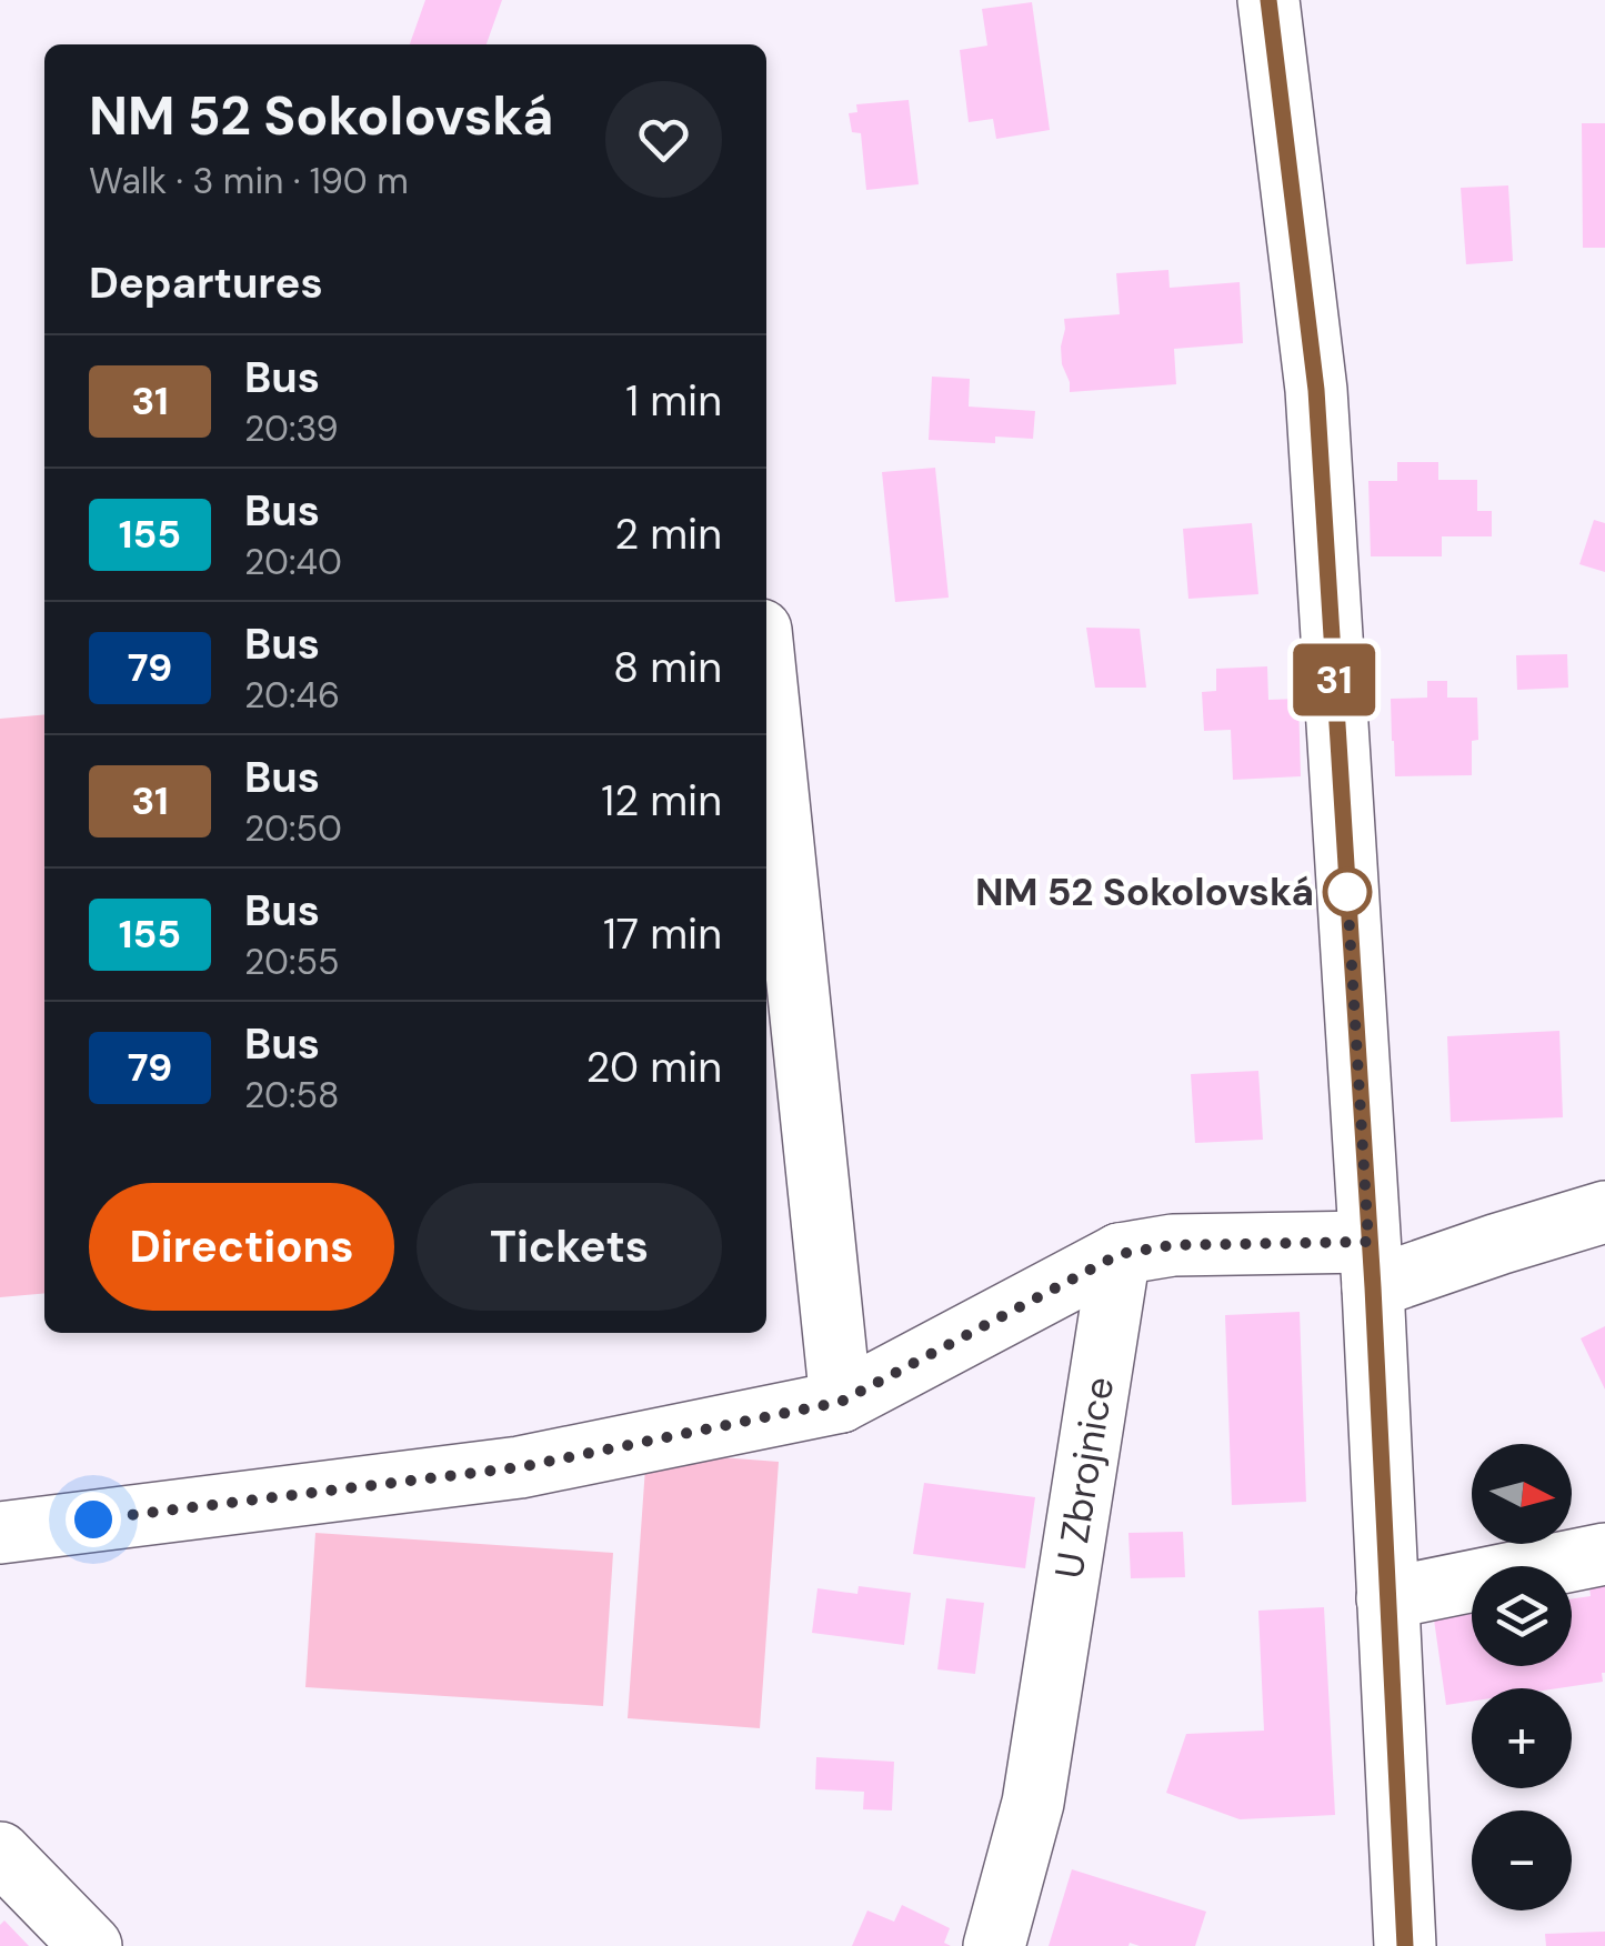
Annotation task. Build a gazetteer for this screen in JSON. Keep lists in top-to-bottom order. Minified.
{"streets":{"street":["U Zbrojnice"]},"places":["NM 52 Sokolovská"],"lines":["bus line 31"],"north":"right","page":{"on_map":"31","heading":[["NM 52 Sokolovská","Walk · 3 min · 190 m"],"Departures"],"list":[{"mark":"31","name":"Bus","note":"20:39","value":"1 min"},{"mark":"155","name":"Bus","note":"20:40","value":"2 min"},{"mark":"79","name":"Bus","note":"20:46","value":"8 min"},{"mark":"31","name":"Bus","note":"20:50","value":"12 min"},{"mark":"155","name":"Bus","note":"20:55","value":"17 min"},{"mark":"79","name":"Bus","note":"20:58","value":"20 min"}],"buttons":["Directions","Tickets"],"map_buttons":["+","−"]}}
